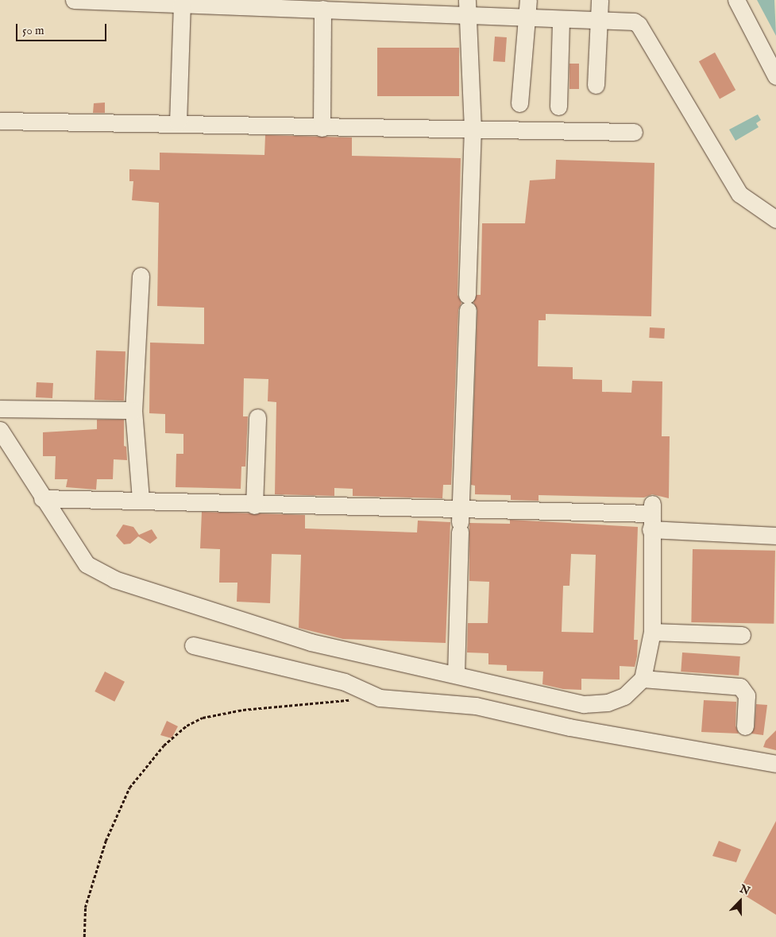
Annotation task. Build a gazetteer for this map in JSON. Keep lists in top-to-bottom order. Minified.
{"scale_bar":"50 m","north":"top"}
